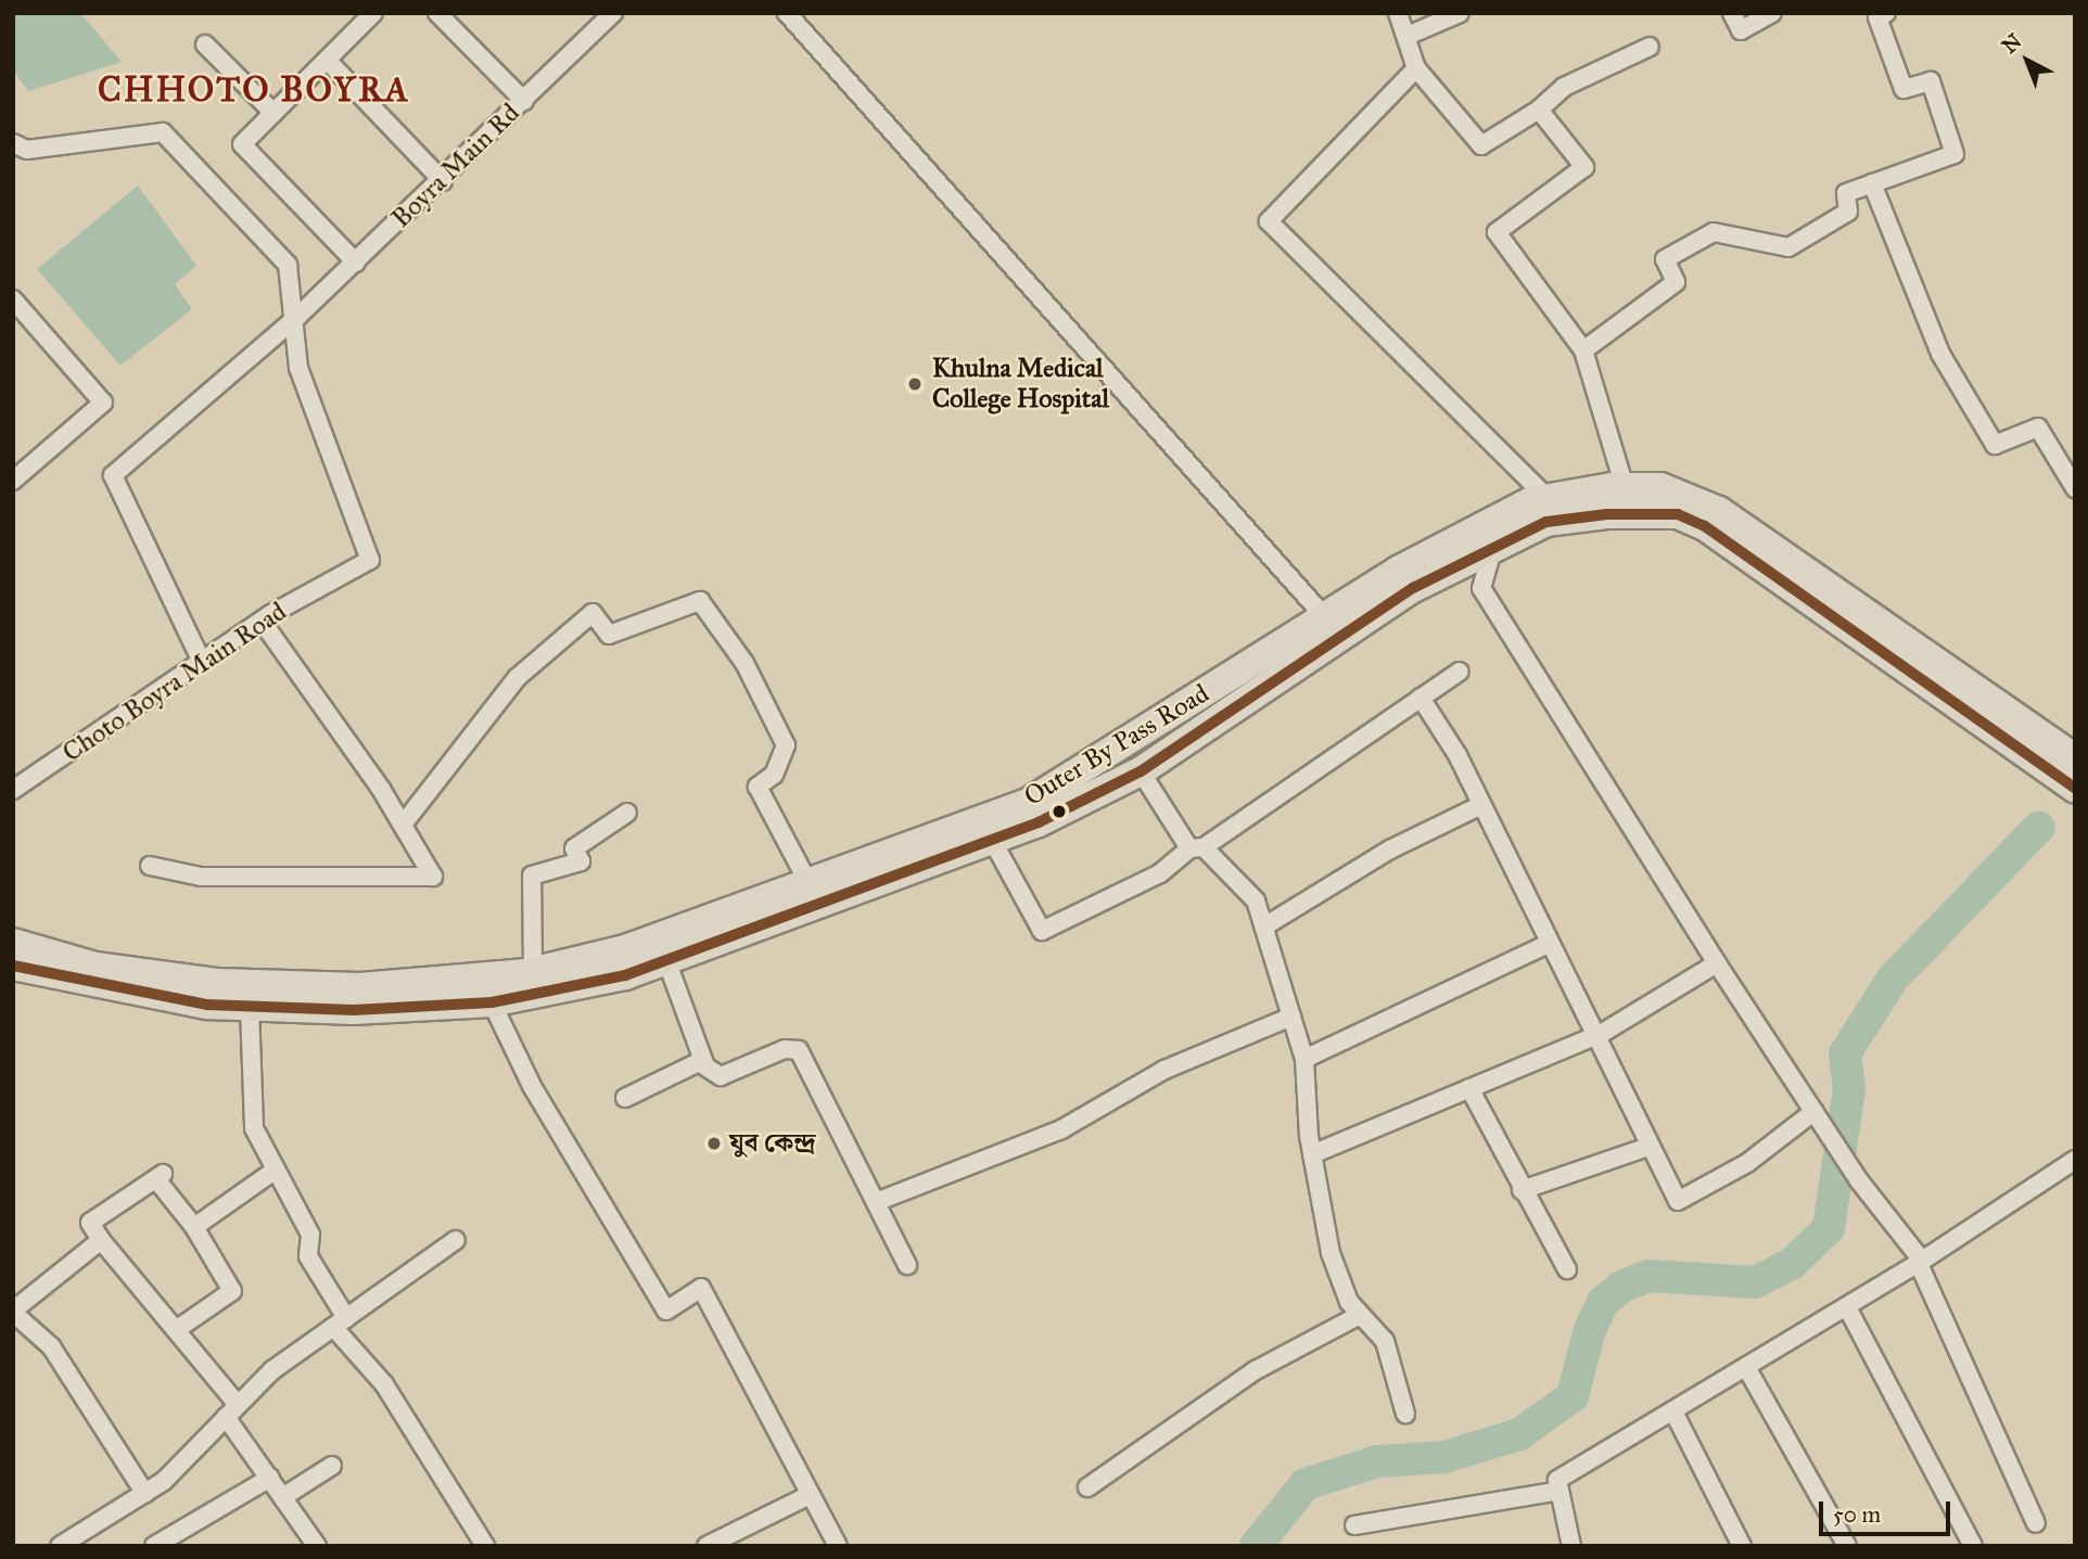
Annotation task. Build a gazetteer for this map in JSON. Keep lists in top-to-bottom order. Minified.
{"streets":{"main road":["Outer By Pass Road"],"street":["Boyra Main Rd","Choto Boyra Main Road"]},"crossings":[["Boyra Main Rd","Choto Boyra Main Road"]],"districts":["CHHOTO BOYRA"],"places":["Khulna Medical College Hospital","যুব কেন্দ্র"],"scale_bar":"50 m","north":"top left"}
